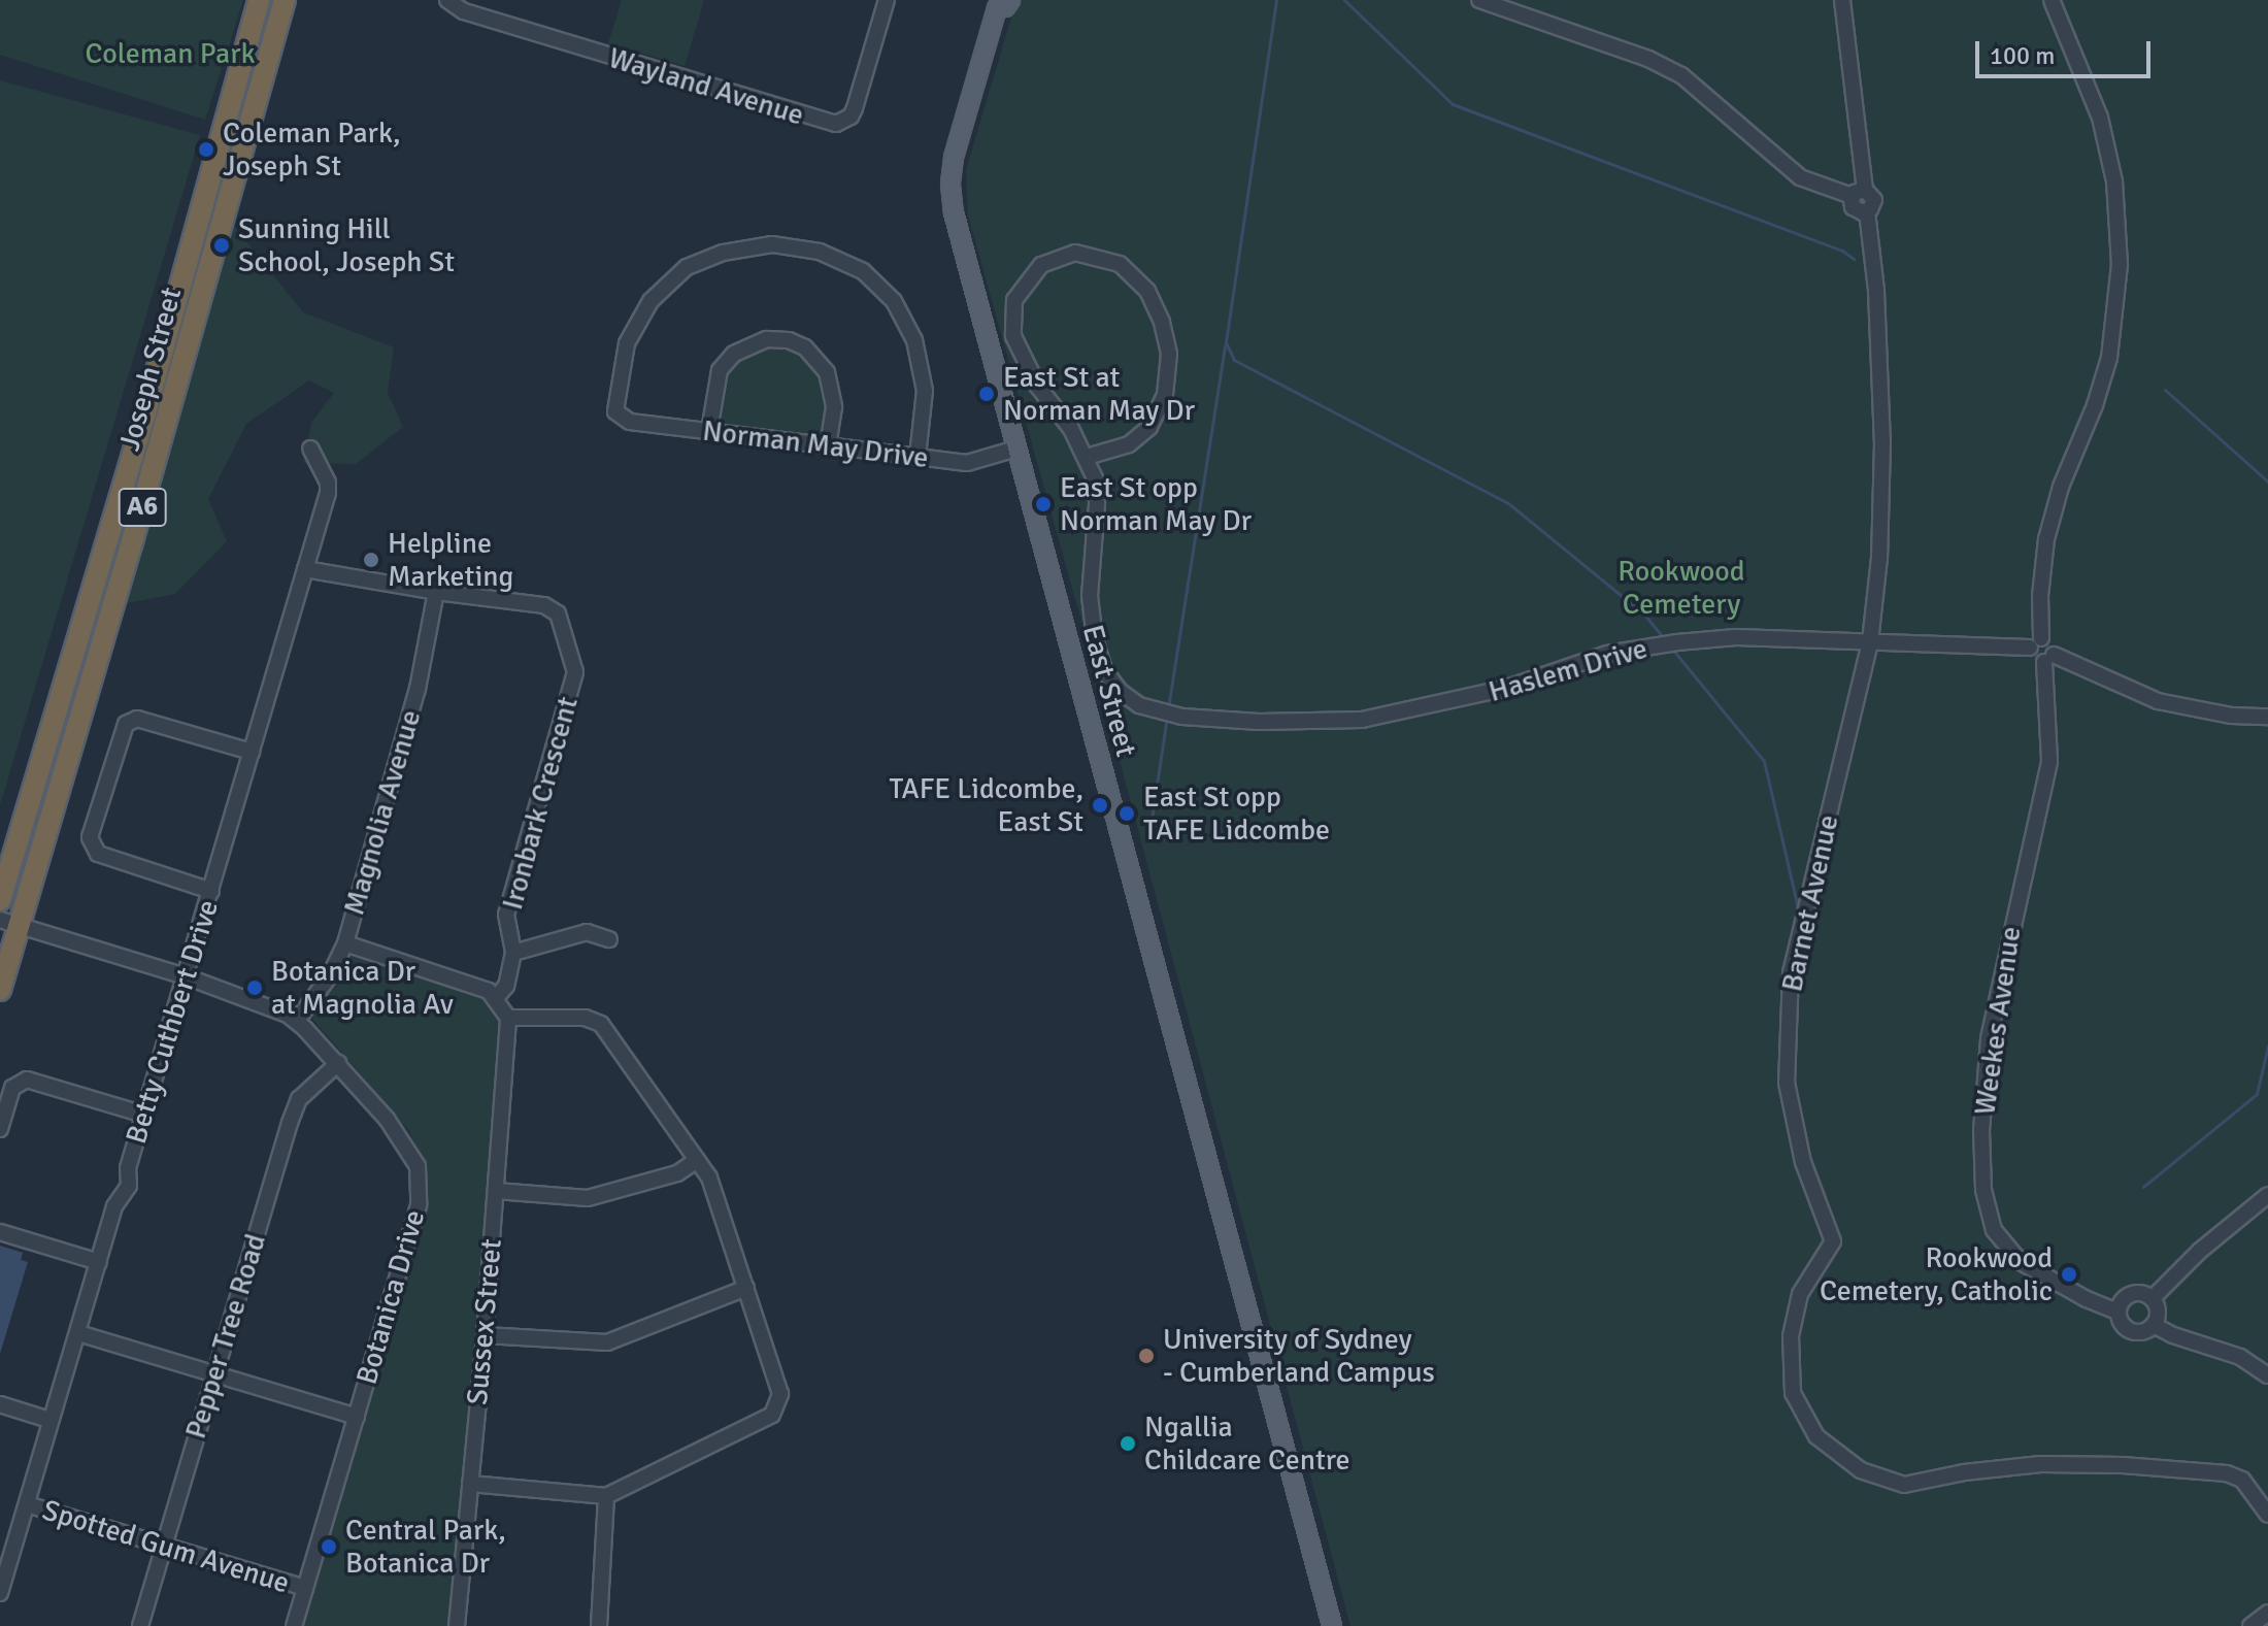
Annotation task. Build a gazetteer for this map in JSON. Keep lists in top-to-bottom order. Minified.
{"streets":{"highway":["Joseph Street","A6"],"main road":["East Street"],"street":["Wayland Avenue","Norman May Drive","Haslem Drive","Ironbark Crescent","Magnolia Avenue","Barnet Avenue","Weekes Avenue","Betty Cuthbert Drive","Botanica Drive","Sussex Street","Pepper Tree Road","Spotted Gum Avenue"]},"crossings":[["Joseph Street","Botanica Drive"],["Norman May Drive","East Street"],["Haslem Drive","Barnet Avenue"],["Ironbark Crescent","Magnolia Avenue"],["Ironbark Crescent","Betty Cuthbert Drive"],["Magnolia Avenue","Botanica Drive"],["Betty Cuthbert Drive","Botanica Drive"],["Betty Cuthbert Drive","Spotted Gum Avenue"],["Botanica Drive","Pepper Tree Road"],["Botanica Drive","Spotted Gum Avenue"],["Pepper Tree Road","Spotted Gum Avenue"]],"parks":["Coleman Park","Rookwood Cemetery"],"places":["Coleman Park, Joseph St","Sunning Hill School, Joseph St","East St at Norman May Dr","East St opp Norman May Dr","Helpline Marketing","TAFE Lidcombe, East St","East St opp TAFE Lidcombe","Botanica Dr at Magnolia Av","Rookwood Cemetery, Catholic","University of Sydney - Cumberland Campus","Ngallia Childcare Centre","Central Park, Botanica Dr"],"scale_bar":"100 m"}
